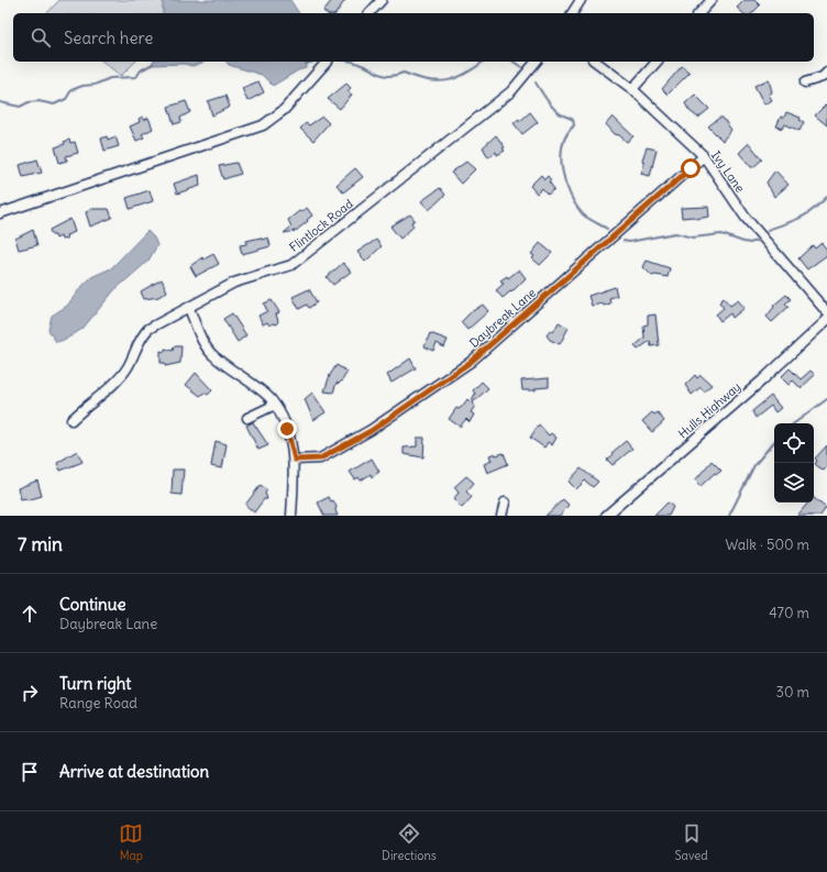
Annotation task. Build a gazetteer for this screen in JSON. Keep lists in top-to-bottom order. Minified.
{"streets":{"street":["Ivy Lane","Flintlock Road","Daybreak Lane","Hulls Highway"]},"crossings":[["Ivy Lane","Daybreak Lane"]],"page":{"search":"Search here","heading":["7 min","Walk · 500 m"],"list":[["Continue","Daybreak Lane","470 m"],["Turn right","Range Road","30 m"],"Arrive at destination"],"nav":["Map","Directions","Saved"]}}
